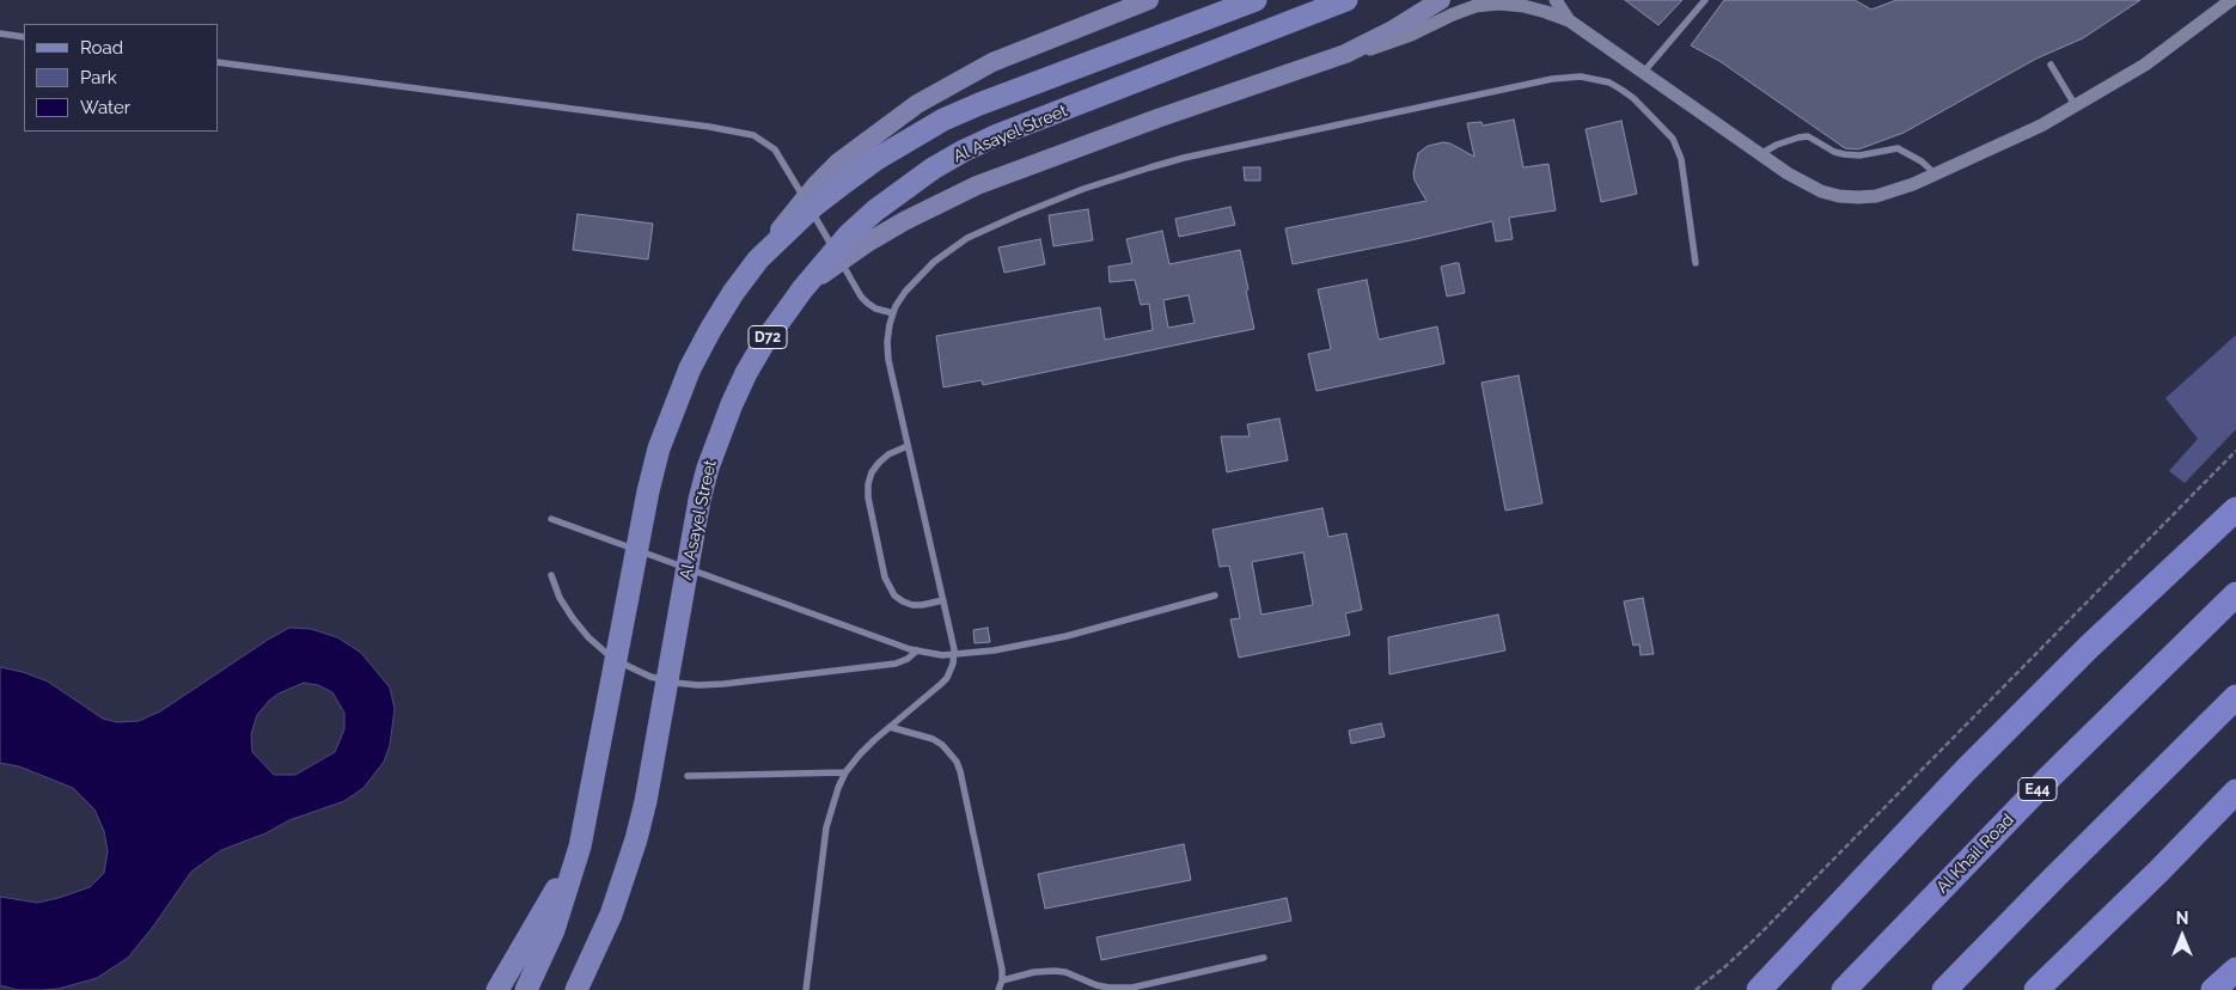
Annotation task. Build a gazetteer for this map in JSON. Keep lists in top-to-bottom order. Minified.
{"streets":{"highway":["E44","Al Khail Road"],"main road":["Al Asayel Street","D72"]},"legend":["Road","Park","Water"],"north":"top"}
